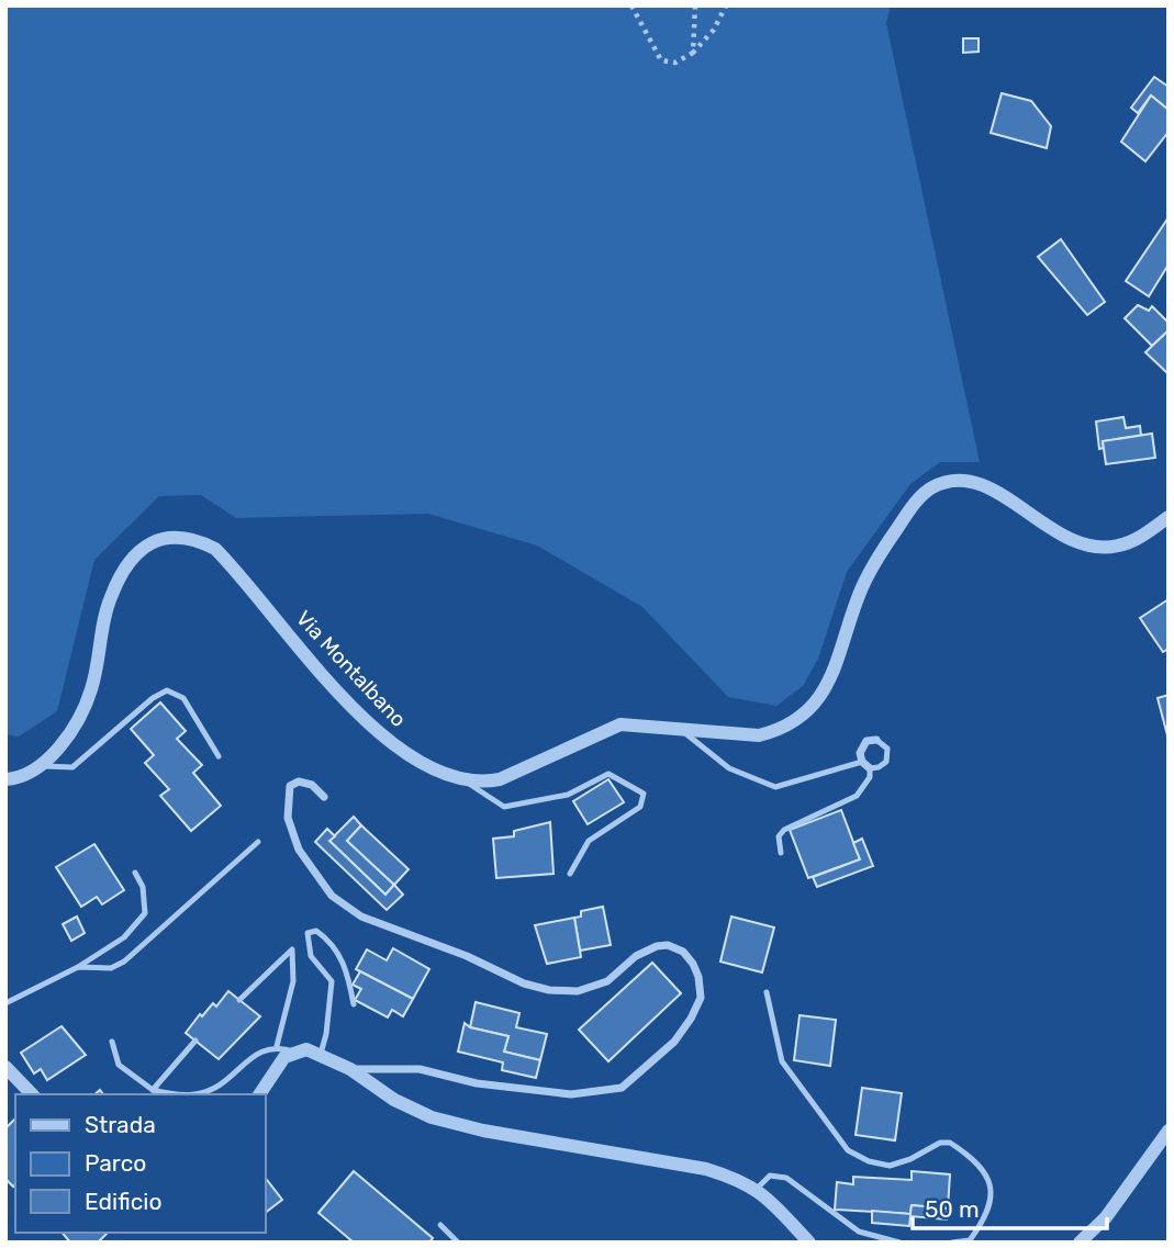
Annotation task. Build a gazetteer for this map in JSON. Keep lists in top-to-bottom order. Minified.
{"streets":{"street":["Via Montalbano"]},"legend":["Strada","Parco","Edificio"],"scale_bar":"50 m"}
